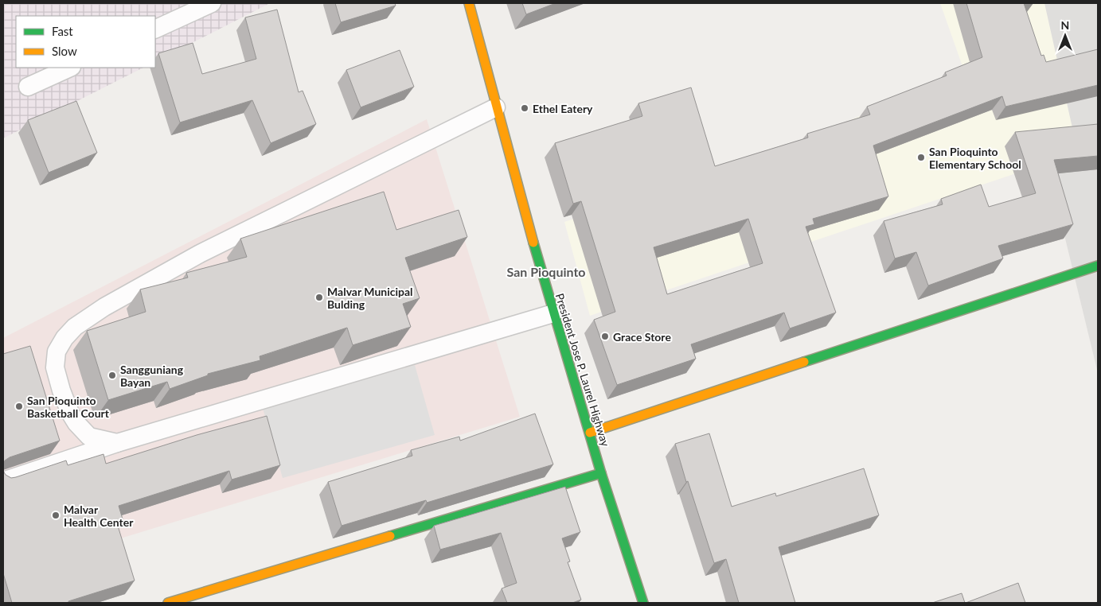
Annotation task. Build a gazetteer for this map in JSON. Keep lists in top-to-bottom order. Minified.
{"streets":{"main road":["President Jose P. Laurel Highway"]},"districts":["San Pioquinto"],"places":["Ethel Eatery","San Pioquinto Elementary School","Malvar Municipal Bulding","Grace Store","Sangguniang Bayan","San Pioquinto Basketball Court","Malvar Health Center"],"legend":["Fast","Slow"],"north":"top"}
